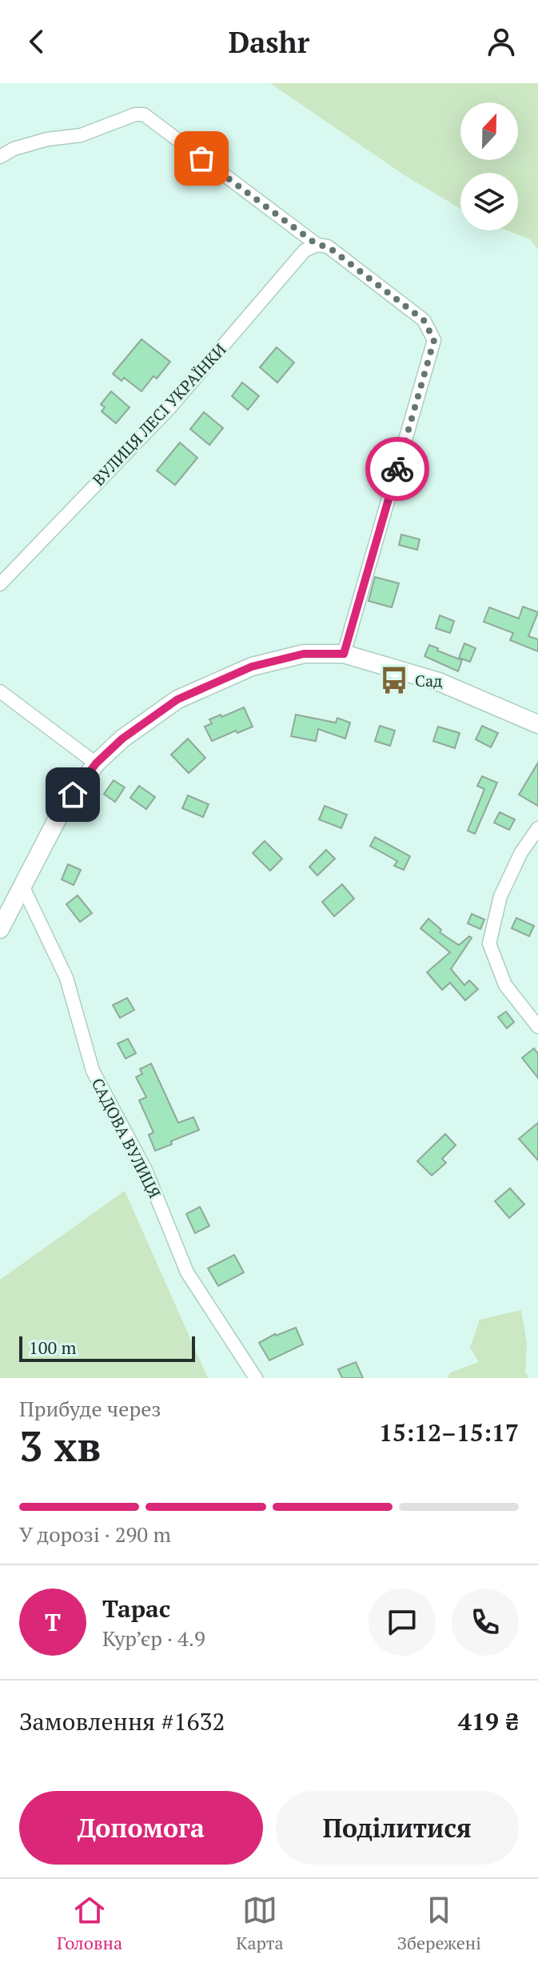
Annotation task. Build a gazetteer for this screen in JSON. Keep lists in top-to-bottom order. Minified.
{"streets":{"street":["ВУЛИЦЯ ЛЕСІ УКРАЇНКИ","САДОВА ВУЛИЦЯ"]},"places":{"bus stop":["Сад"]},"scale_bar":"100 m","north":"top","page":{"header":"Dashr","scale":"100 m","heading":["3 хв","Прибуде через","15:12–15:17"],"panel":["Тарас","Кур’єр · 4.9","Замовлення #1632","419 ₴"],"bar":"У дорозі · 290 m","round":"Т","buttons":["Допомога","Поділитися"],"tabs":["Головна","Карта","Збережені"]}}
